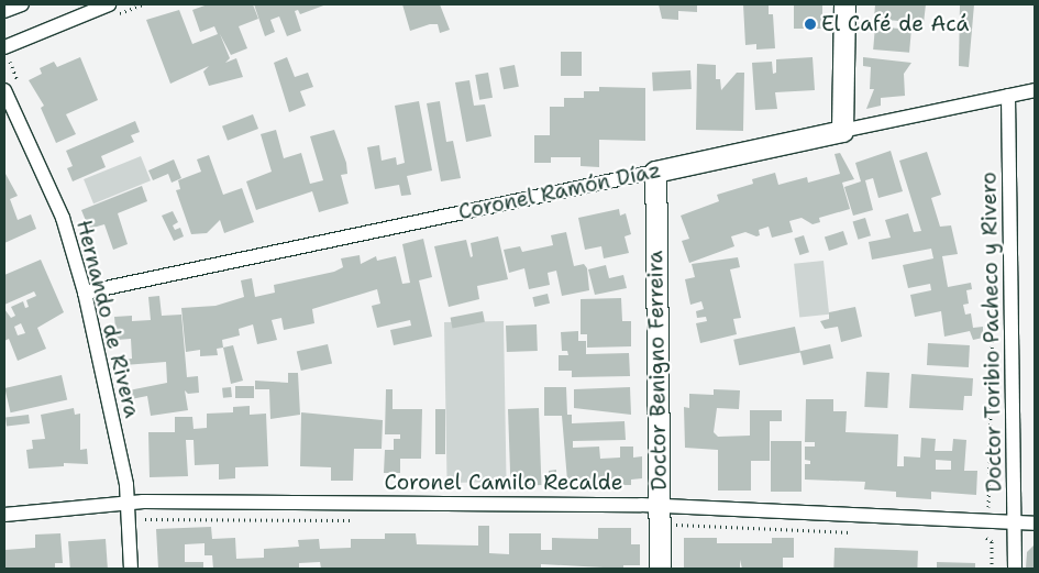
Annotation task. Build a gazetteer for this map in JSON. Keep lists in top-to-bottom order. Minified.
{"streets":{"street":["Coronel Ramón Díaz","Hernando de Rivera","Doctor Toribio Pacheco y Rivero","Doctor Benigno Ferreira","Coronel Camilo Recalde"]},"crossings":[["Coronel Ramón Díaz","Hernando de Rivera"],["Coronel Ramón Díaz","Doctor Toribio Pacheco y Rivero"],["Coronel Ramón Díaz","Doctor Benigno Ferreira"],["Hernando de Rivera","Coronel Camilo Recalde"],["Doctor Toribio Pacheco y Rivero","Coronel Camilo Recalde"],["Doctor Benigno Ferreira","Coronel Camilo Recalde"]],"places":["El Café de Acá"]}
